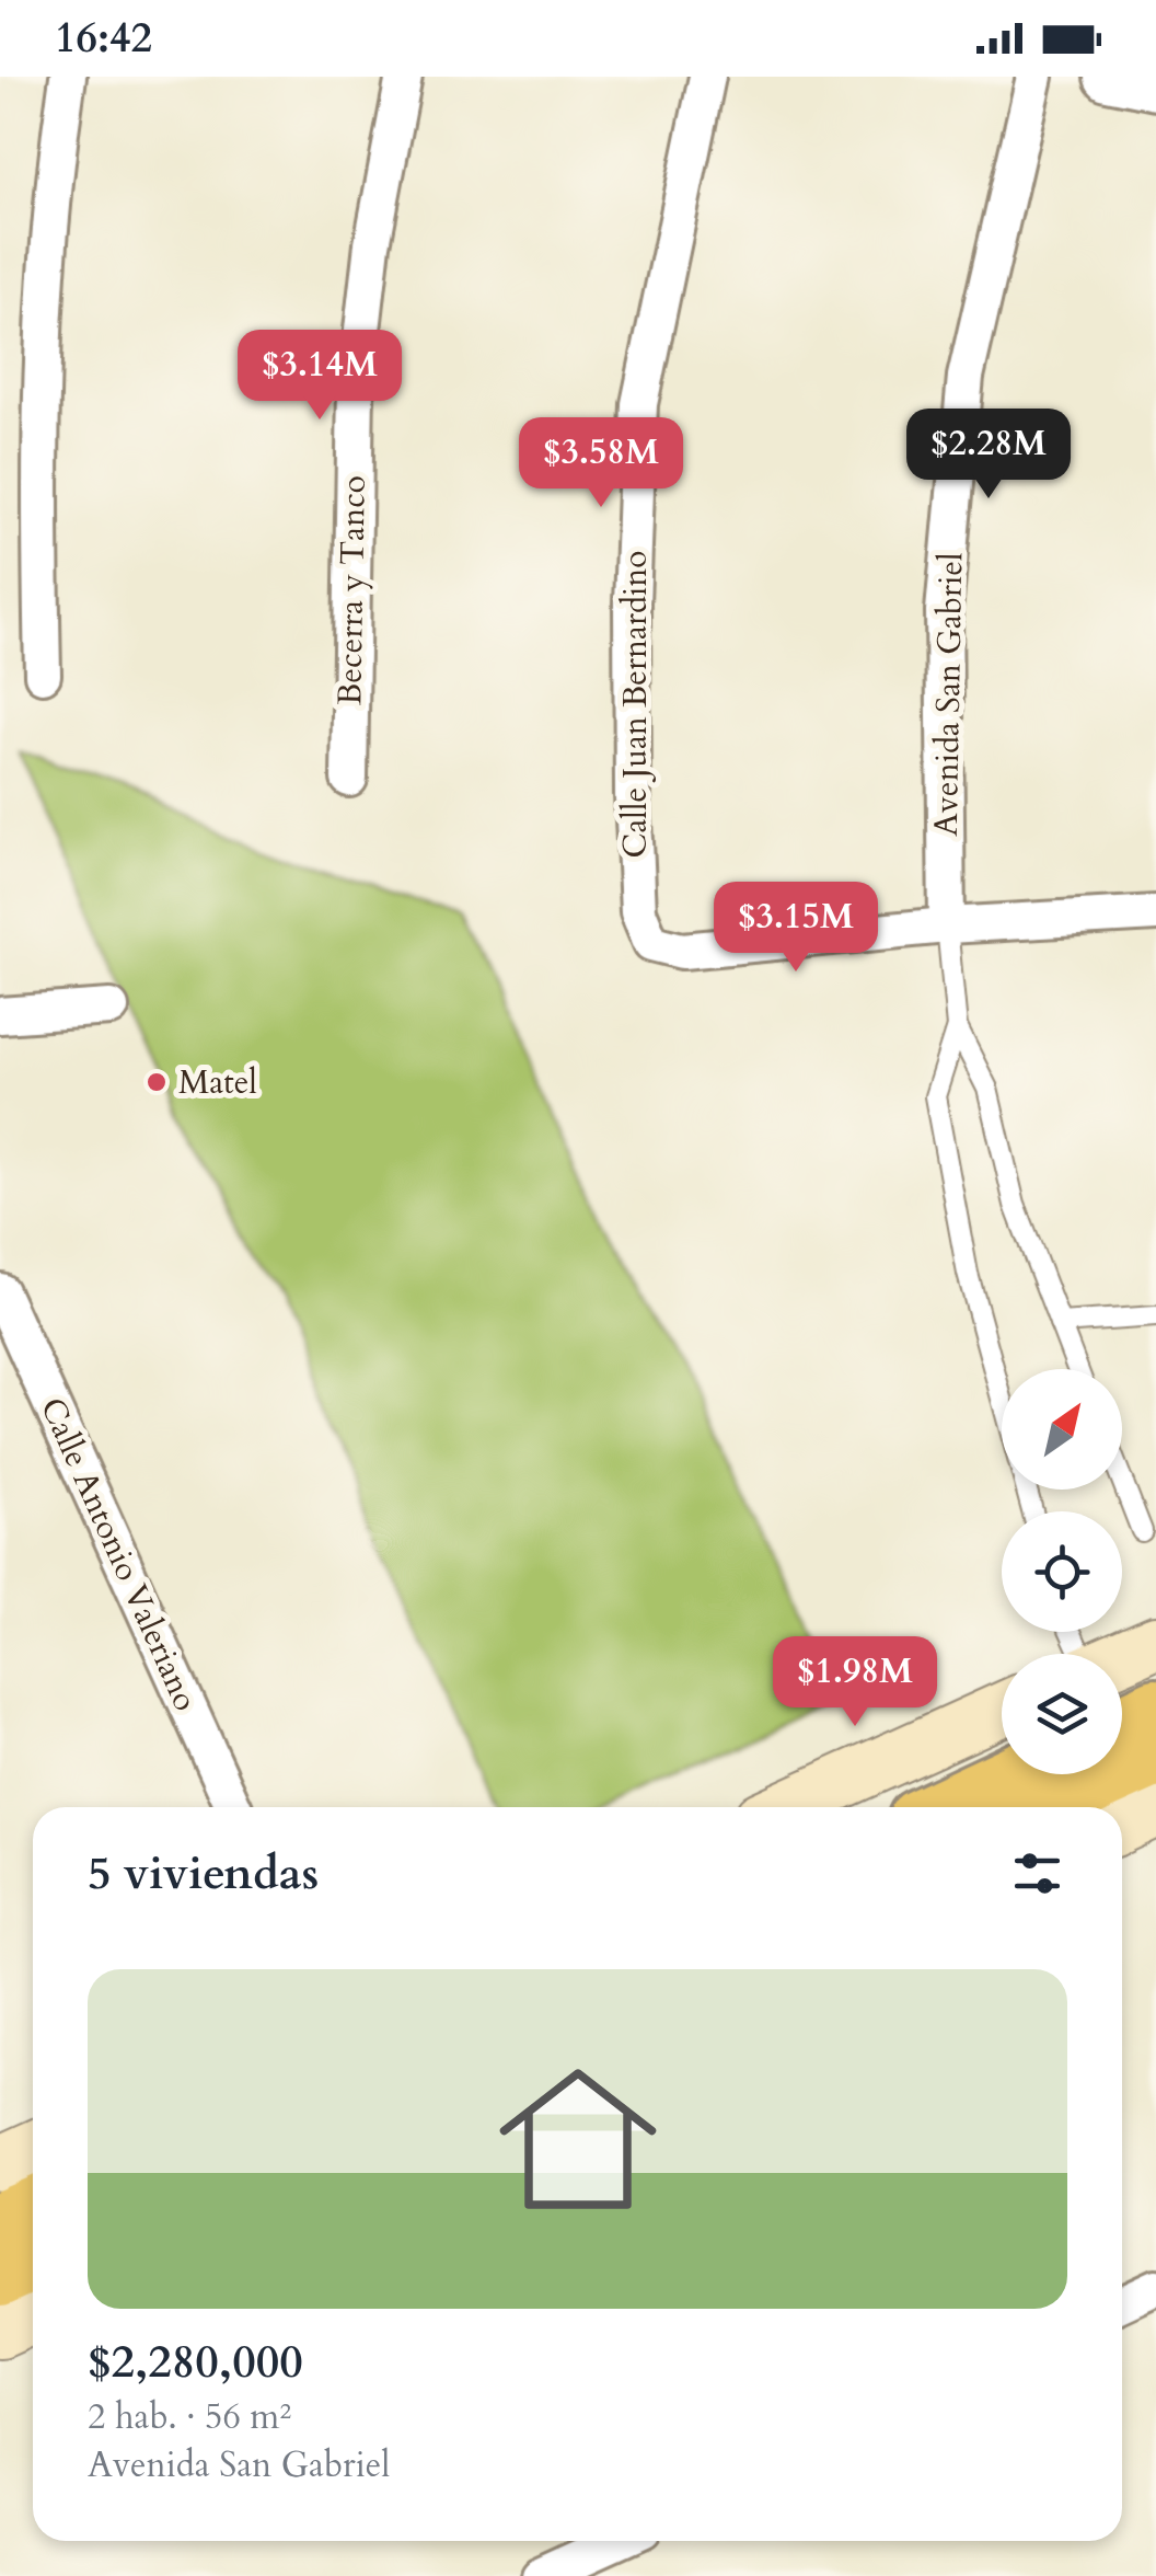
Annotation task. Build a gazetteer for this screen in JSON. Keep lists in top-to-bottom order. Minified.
{"streets":{"street":["Becerra y Tanco","Avenida San Gabriel","Calle Juan Bernardino","Calle Antonio Valeriano"]},"crossings":[["Avenida San Gabriel","Calle Juan Bernardino"]],"places":["Matel"],"north":"top right","page":{"status":"16:42","price":["$3.14M","$2.28M","$3.58M","$3.15M","$1.98M"],"heading":"5 viviendas","list":[{"name":"$2,280,000","note":"2 hab. · 56 m² · Avenida San Gabriel"}]}}
